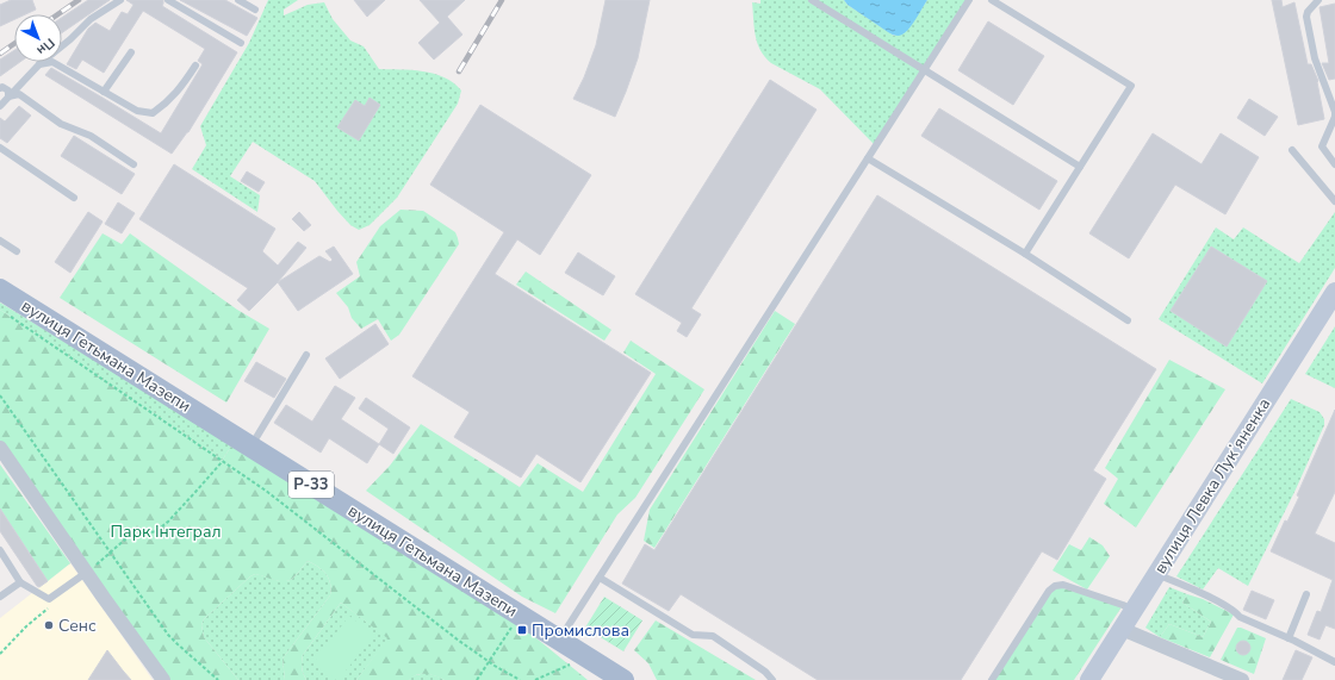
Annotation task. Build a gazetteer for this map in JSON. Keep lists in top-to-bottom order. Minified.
{"streets":{"main road":["вулиця Гетьмана Мазепи","Р-33","вулиця Левка Лукʼяненка"]},"parks":["Парк Інтеграл"],"places":{"other":["Сенс"],"transit":["Промислова"]},"north":"bottom right"}
